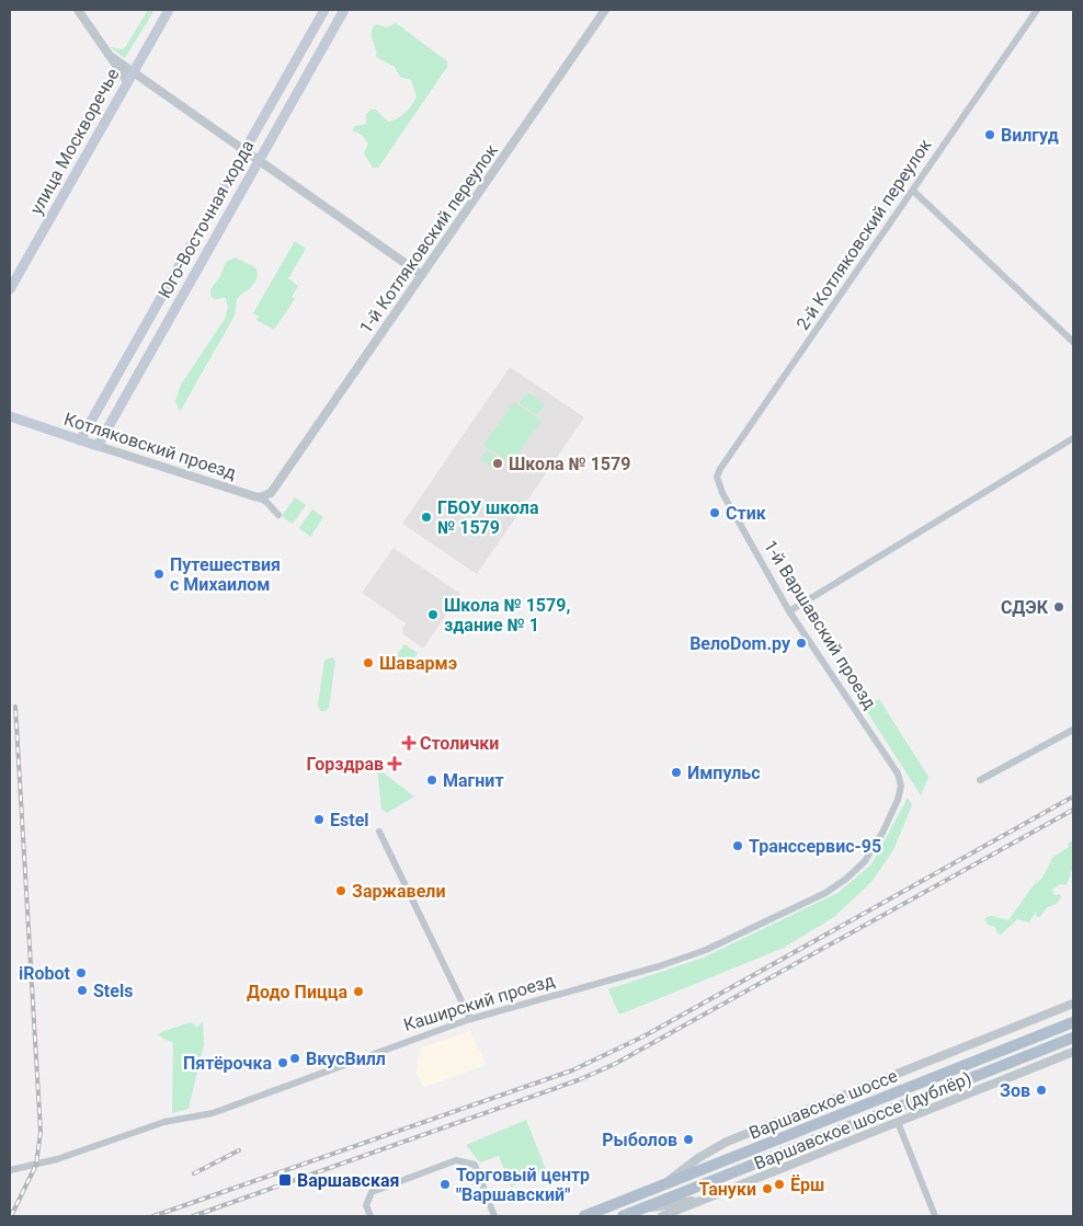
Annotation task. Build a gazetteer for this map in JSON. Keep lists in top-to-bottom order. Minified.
{"streets":{"main road":["улица Москворечье","Юго-Восточная хорда","Котляковский проезд","Варшавское шоссе"],"street":["2-й Котляковский переулок","1-й Котляковский переулок","1-й Варшавский проезд","Каширский проезд","Варшавское шоссе (дублёр)"]},"crossings":[["Юго-Восточная хорда","Котляковский проезд"],["2-й Котляковский переулок","1-й Варшавский проезд"],["1-й Котляковский переулок","Котляковский проезд"],["1-й Варшавский проезд","Каширский проезд"],["Варшавское шоссе","Варшавское шоссе (дублёр)"]],"places":{"other":["Вилгуд","Школа № 1579","Стик","ГБОУ школа № 1579","Путешествия с Михаилом","СДЭК","Школа № 1579, здание № 1","ВелоDom.ру","Шавармэ","Импульс","Магнит","Estel","Транссервис-95","Заржавели","iRobot","Stels","Додо Пицца","ВкусВилл","Пятёрочка","Зов","Рыболов","Торговый центр \"Варшавский\"","Ёрш","Тануки"],"health":["Столички","Горздрав"],"transit":["Варшавская"]}}
